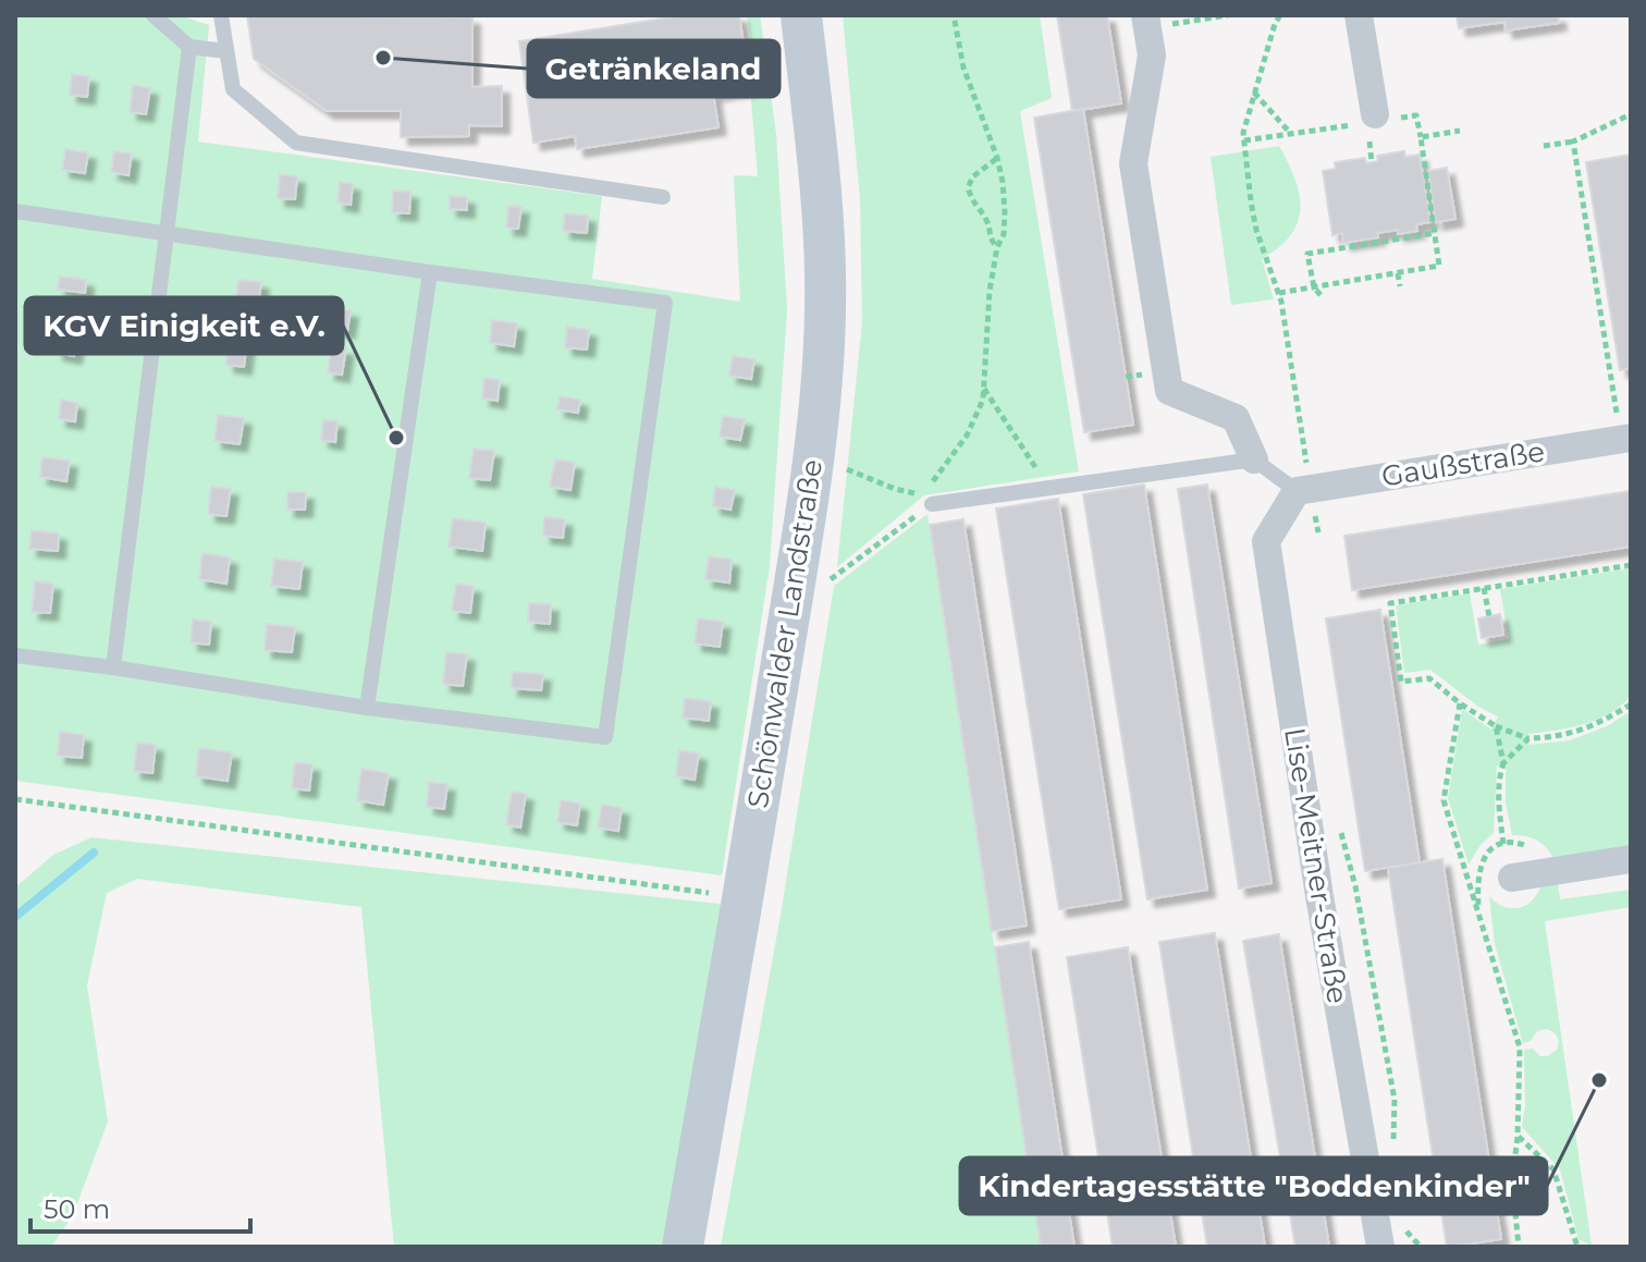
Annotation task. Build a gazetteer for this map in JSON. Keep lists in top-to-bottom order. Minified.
{"streets":{"main road":["Schönwalder Landstraße"],"street":["Gaußstraße","Lise-Meitner-Straße"]},"crossings":[["Gaußstraße","Lise-Meitner-Straße"]],"places":["Getränkeland","KGV Einigkeit e.V.","Kindertagesstätte \"Boddenkinder\""],"scale_bar":"50 m"}
